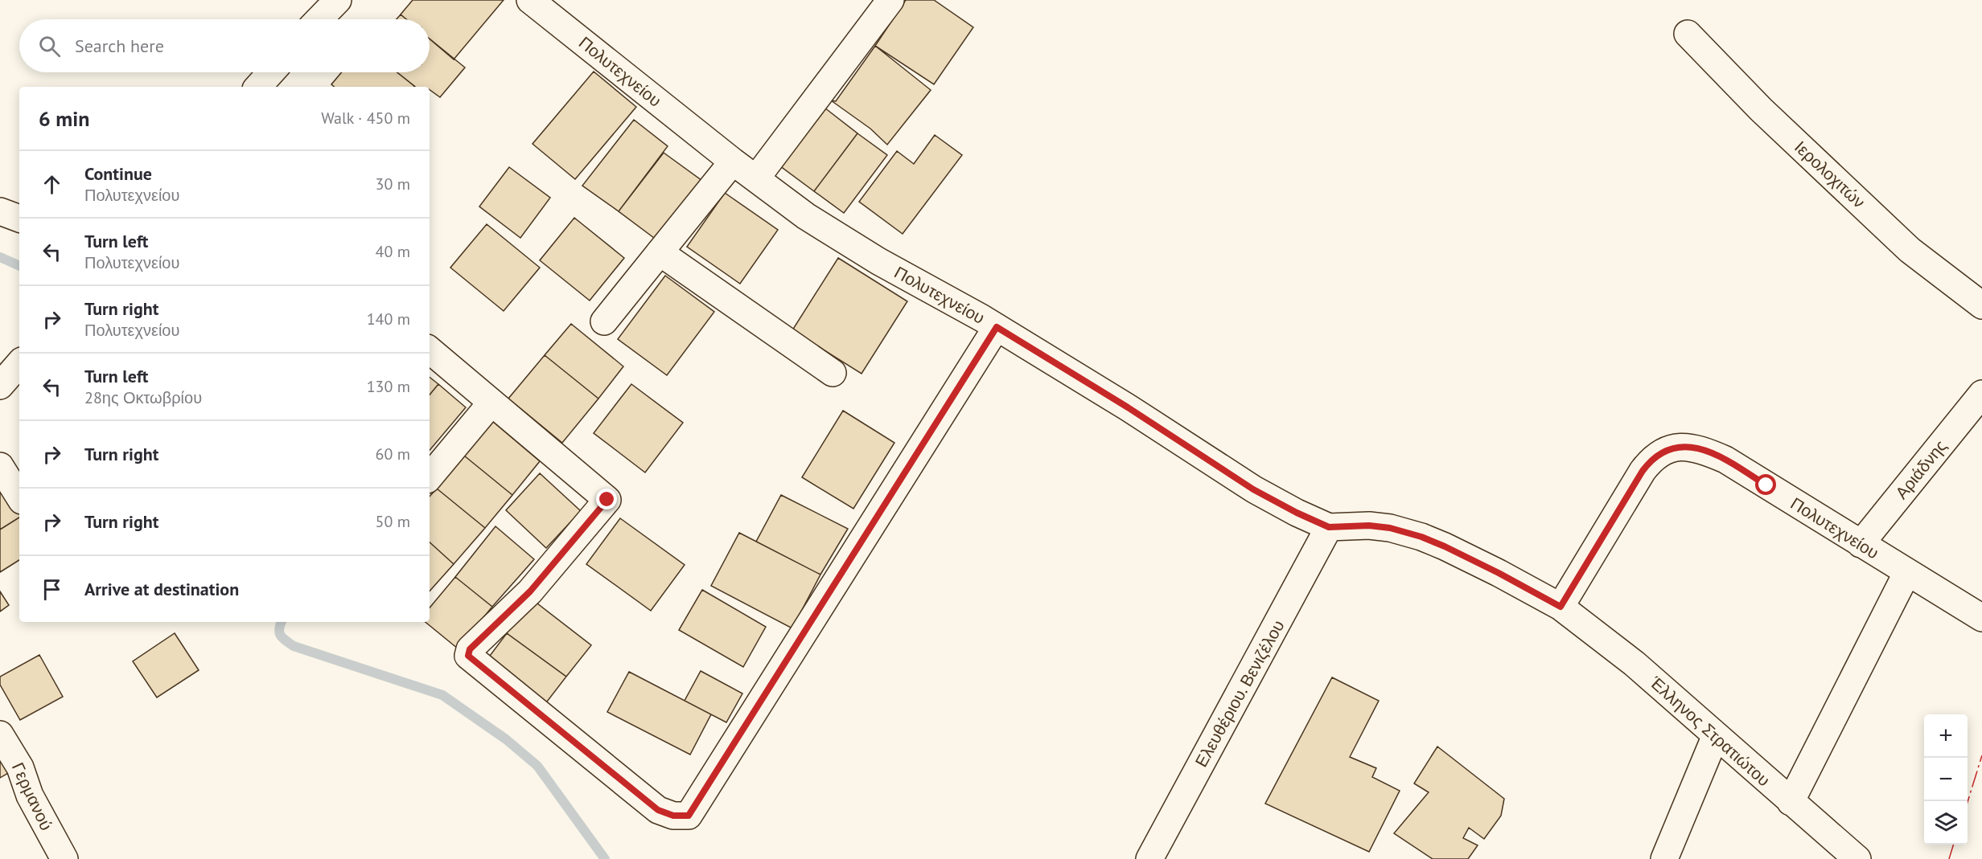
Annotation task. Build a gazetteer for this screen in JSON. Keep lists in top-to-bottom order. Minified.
{"streets":{"street":["Πολυτεχνείου","Ιερολοχιτών","Αριάδνης","Ελευθέριου. Βενιζέλου","Έλληνος Στρατιώτου","Γερμανού"]},"crossings":[["Πολυτεχνείου","Αριάδνης"],["Πολυτεχνείου","Ελευθέριου. Βενιζέλου"],["Πολυτεχνείου","Έλληνος Στρατιώτου"]],"page":{"search":"Search here","heading":["6 min","Walk · 450 m"],"list":[["Continue","Πολυτεχνείου","30 m"],["Turn left","Πολυτεχνείου","40 m"],["Turn right","Πολυτεχνείου","140 m"],["Turn left","28ης Οκτωβρίου","130 m"],["Turn right","60 m"],["Turn right","50 m"],"Arrive at destination"],"map_buttons":["+","−"]}}
